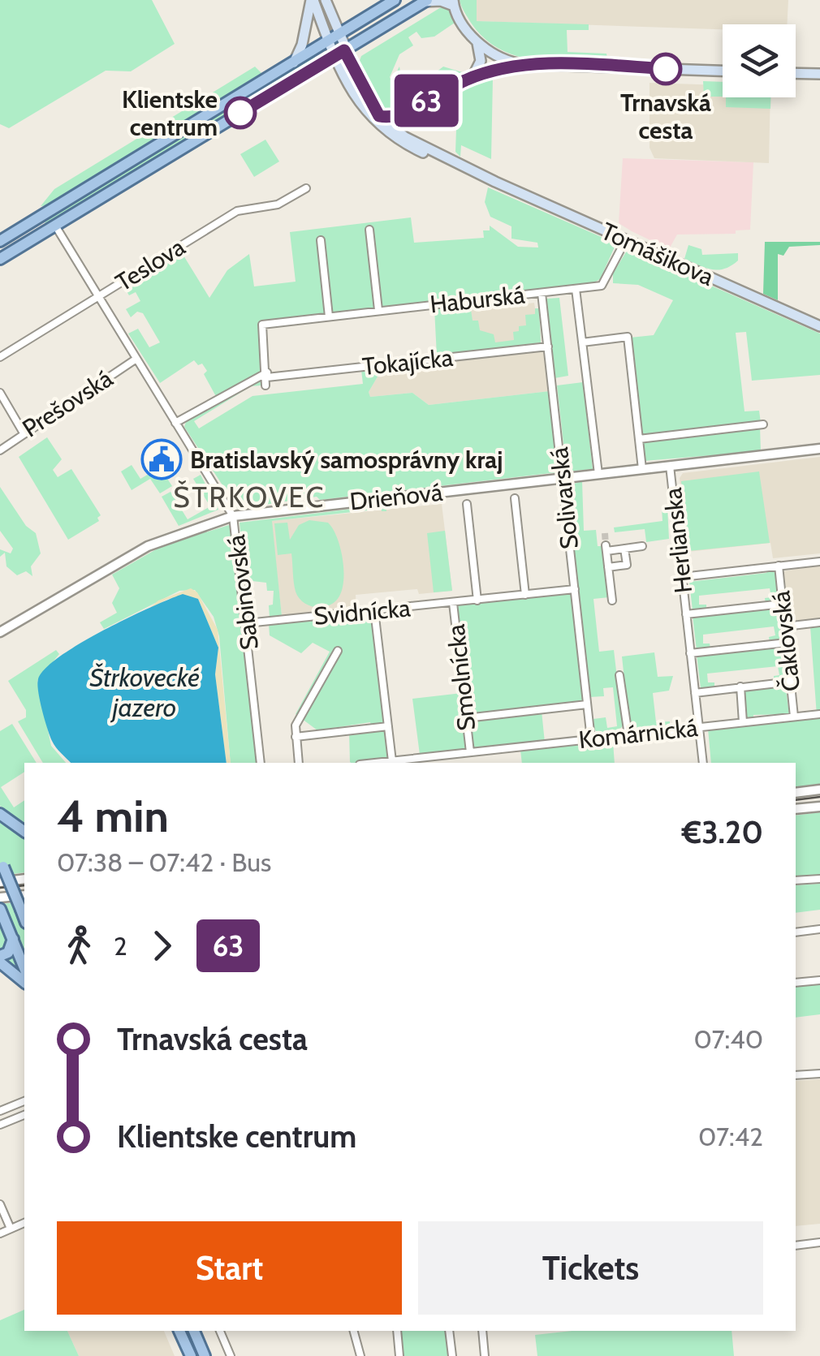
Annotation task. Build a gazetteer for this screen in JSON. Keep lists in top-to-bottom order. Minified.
{"streets":{"main road":["Tomášikova"],"street":["Teslova","Haburská","Tokajícka","Prešovská","Drieňová","Solivarská","Herlianska","Sabinovská","Svidnícka","Čaklovská","Smolnícka","Komárnická"]},"crossings":[["Tomášikova","Haburská"],["Teslova","Sabinovská"],["Haburská","Tokajícka"],["Haburská","Solivarská"],["Tokajícka","Solivarská"],["Tokajícka","Sabinovská"],["Prešovská","Sabinovská"],["Drieňová","Solivarská"],["Drieňová","Herlianska"],["Drieňová","Sabinovská"],["Solivarská","Svidnícka"],["Solivarská","Komárnická"],["Herlianska","Čaklovská"],["Herlianska","Komárnická"],["Sabinovská","Svidnícka"],["Svidnícka","Smolnícka"],["Čaklovská","Komárnická"],["Smolnícka","Komárnická"]],"districts":["ŠTRKOVEC"],"water":["Štrkovecké jazero"],"places":{"other":["Trnavská cesta","Klientske centrum"],"public building":["Bratislavský samosprávny kraj"]},"lines":["bus line 63"],"page":{"on_map":"63","heading":["4 min","07:38 – 07:42 · Bus","€3.20"],"legs":["2","63"],"list":[{"name":"Trnavská cesta","value":"07:40"},{"name":"Klientske centrum","value":"07:42"}],"buttons":["Start","Tickets"]}}
